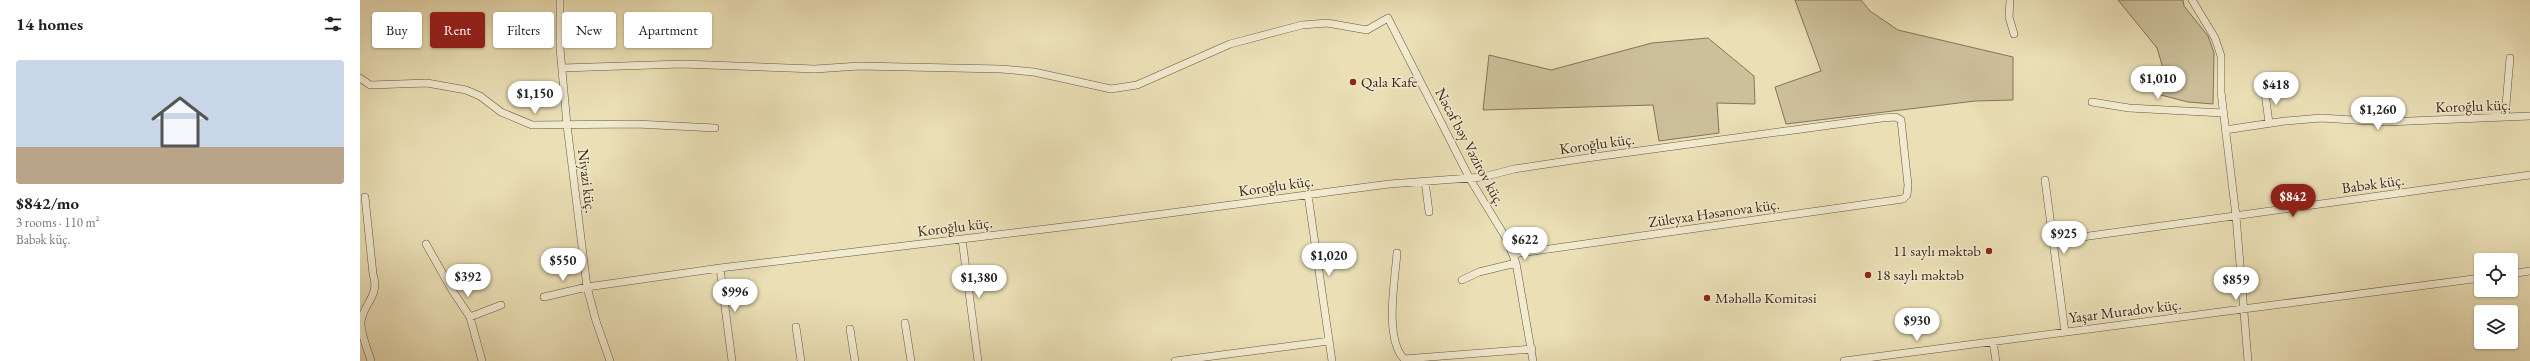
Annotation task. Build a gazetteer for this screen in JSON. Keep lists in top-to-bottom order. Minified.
{"streets":{"street":["Koroğlu küç.","Nəcəf bəy Vəzirov küç.","Niyazi küç.","Babək küç.","Züleyxa Həsənova küç.","Yaşar Muradov küç."]},"crossings":[["Koroğlu küç.","Nəcəf bəy Vəzirov küç."],["Koroğlu küç.","Niyazi küç."],["Koroğlu küç.","Züleyxa Həsənova küç."],["Nəcəf bəy Vəzirov küç.","Niyazi küç."],["Nəcəf bəy Vəzirov küç.","Züleyxa Həsənova küç."]],"places":["Qala Kafe","11 saylı məktəb","18 saylı məktəb","Məhəllə Komitəsi"],"page":{"heading":"14 homes","chip":["Buy","Rent","Filters","New","Apartment"],"list":[{"name":"$842/mo","note":"3 rooms · 110 m² · Babək küç."}],"price":["$1,010","$418","$1,150","$1,260","$842","$925","$622","$1,020","$550","$392","$1,380","$859","$996","$930"]}}
